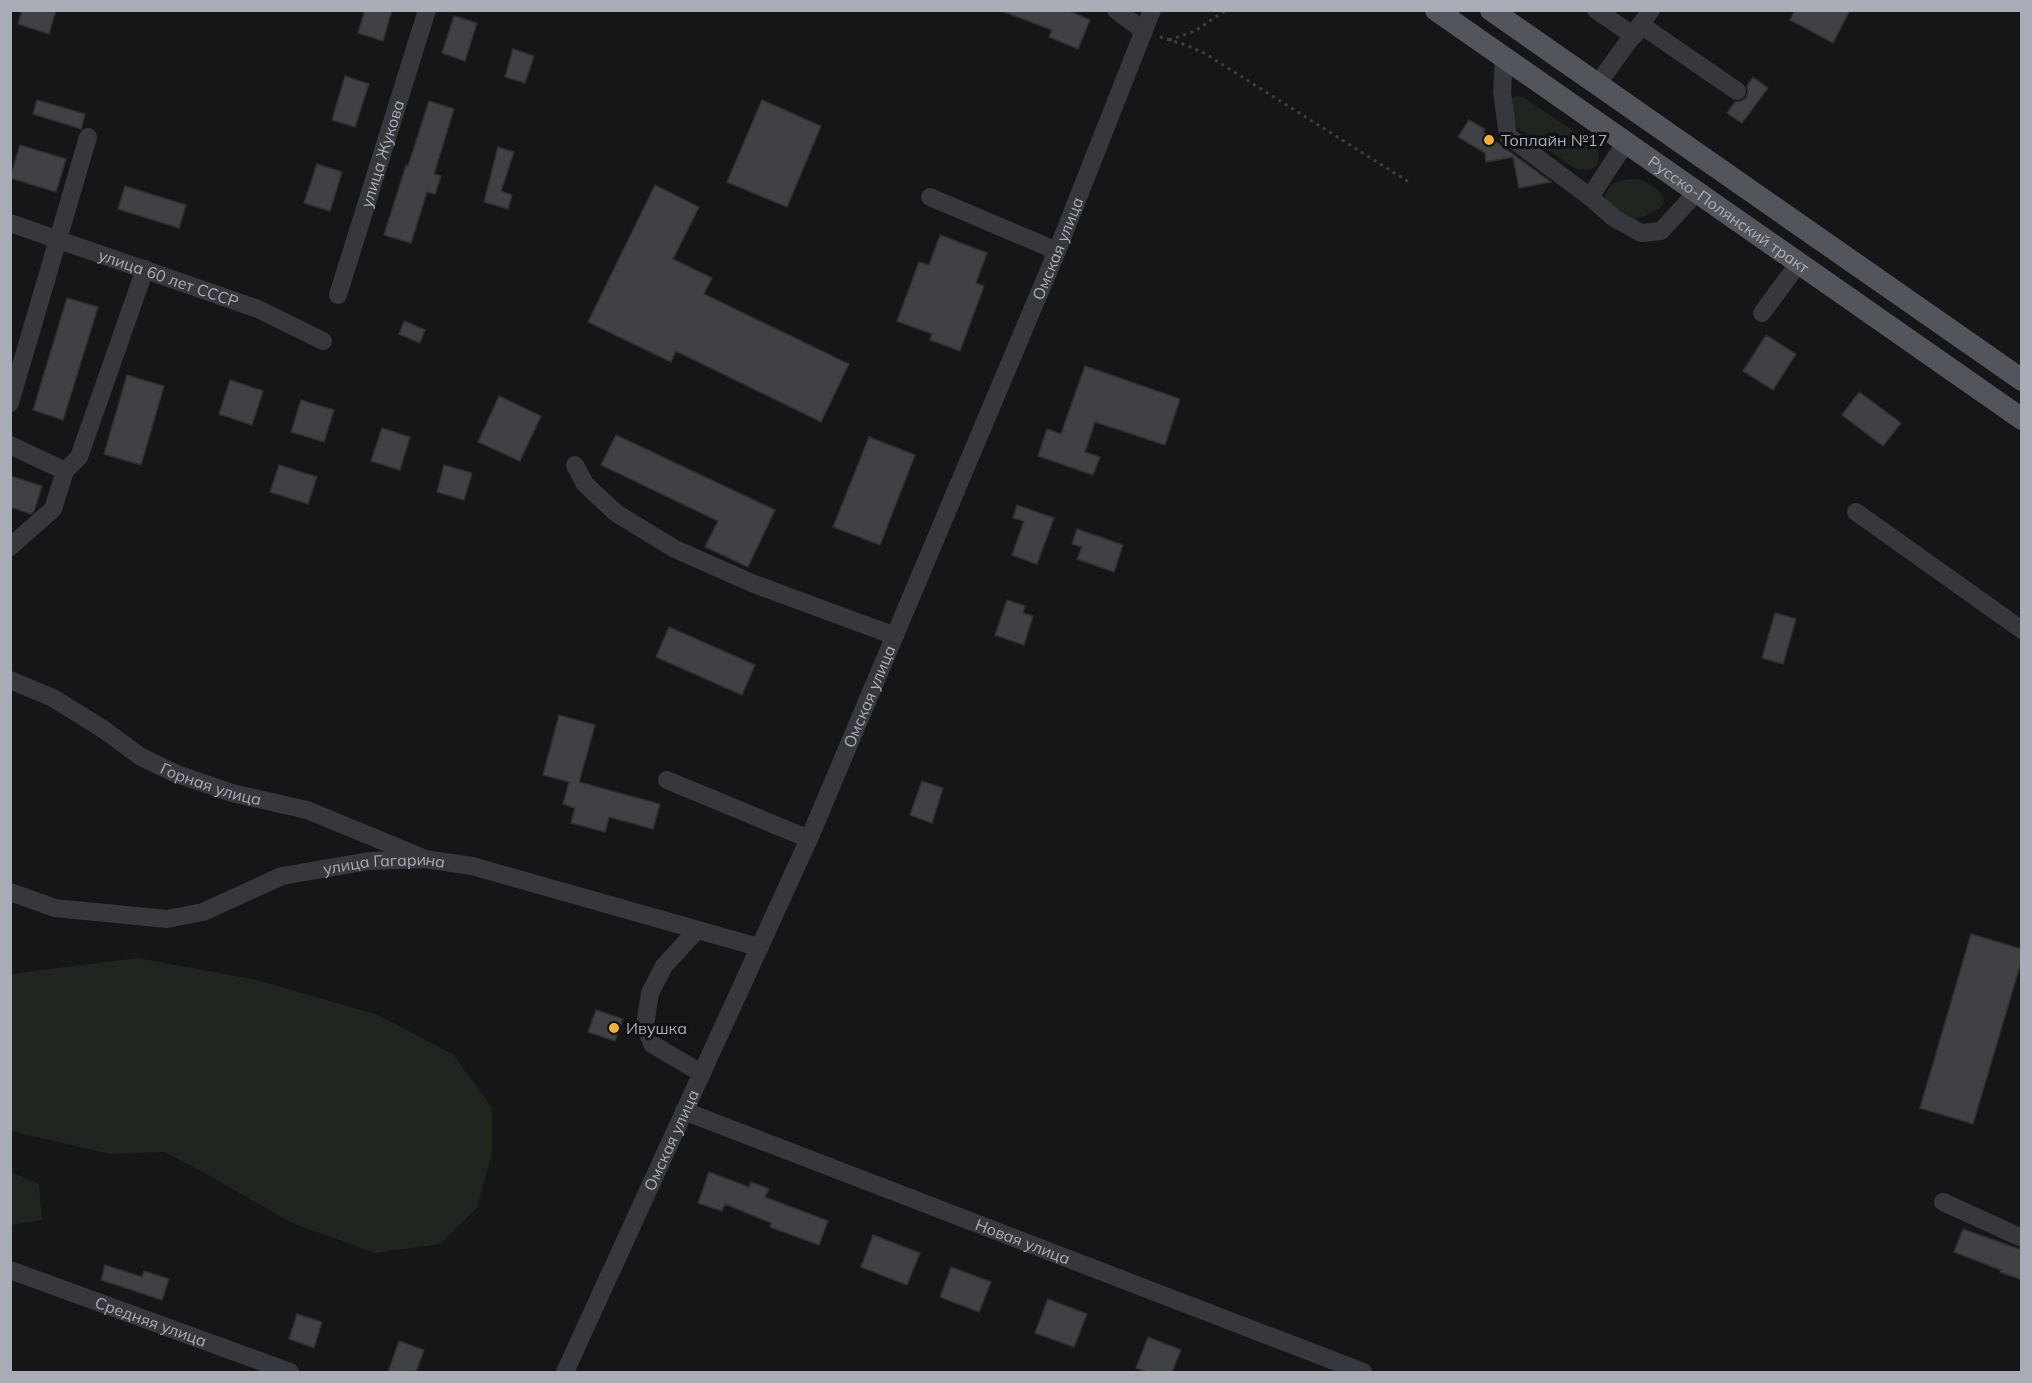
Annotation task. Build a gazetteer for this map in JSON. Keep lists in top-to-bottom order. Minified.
{"streets":{"main road":["Русско-Полянский тракт"],"street":["улица Жукова","Омская улица","улица 60 лет СССР","Горная улица","улица Гагарина","Новая улица","Средняя улица"]},"crossings":[["Омская улица","улица Гагарина"],["Омская улица","Новая улица"],["Горная улица","улица Гагарина"]],"places":["Топлайн №17","Ивушка"]}
